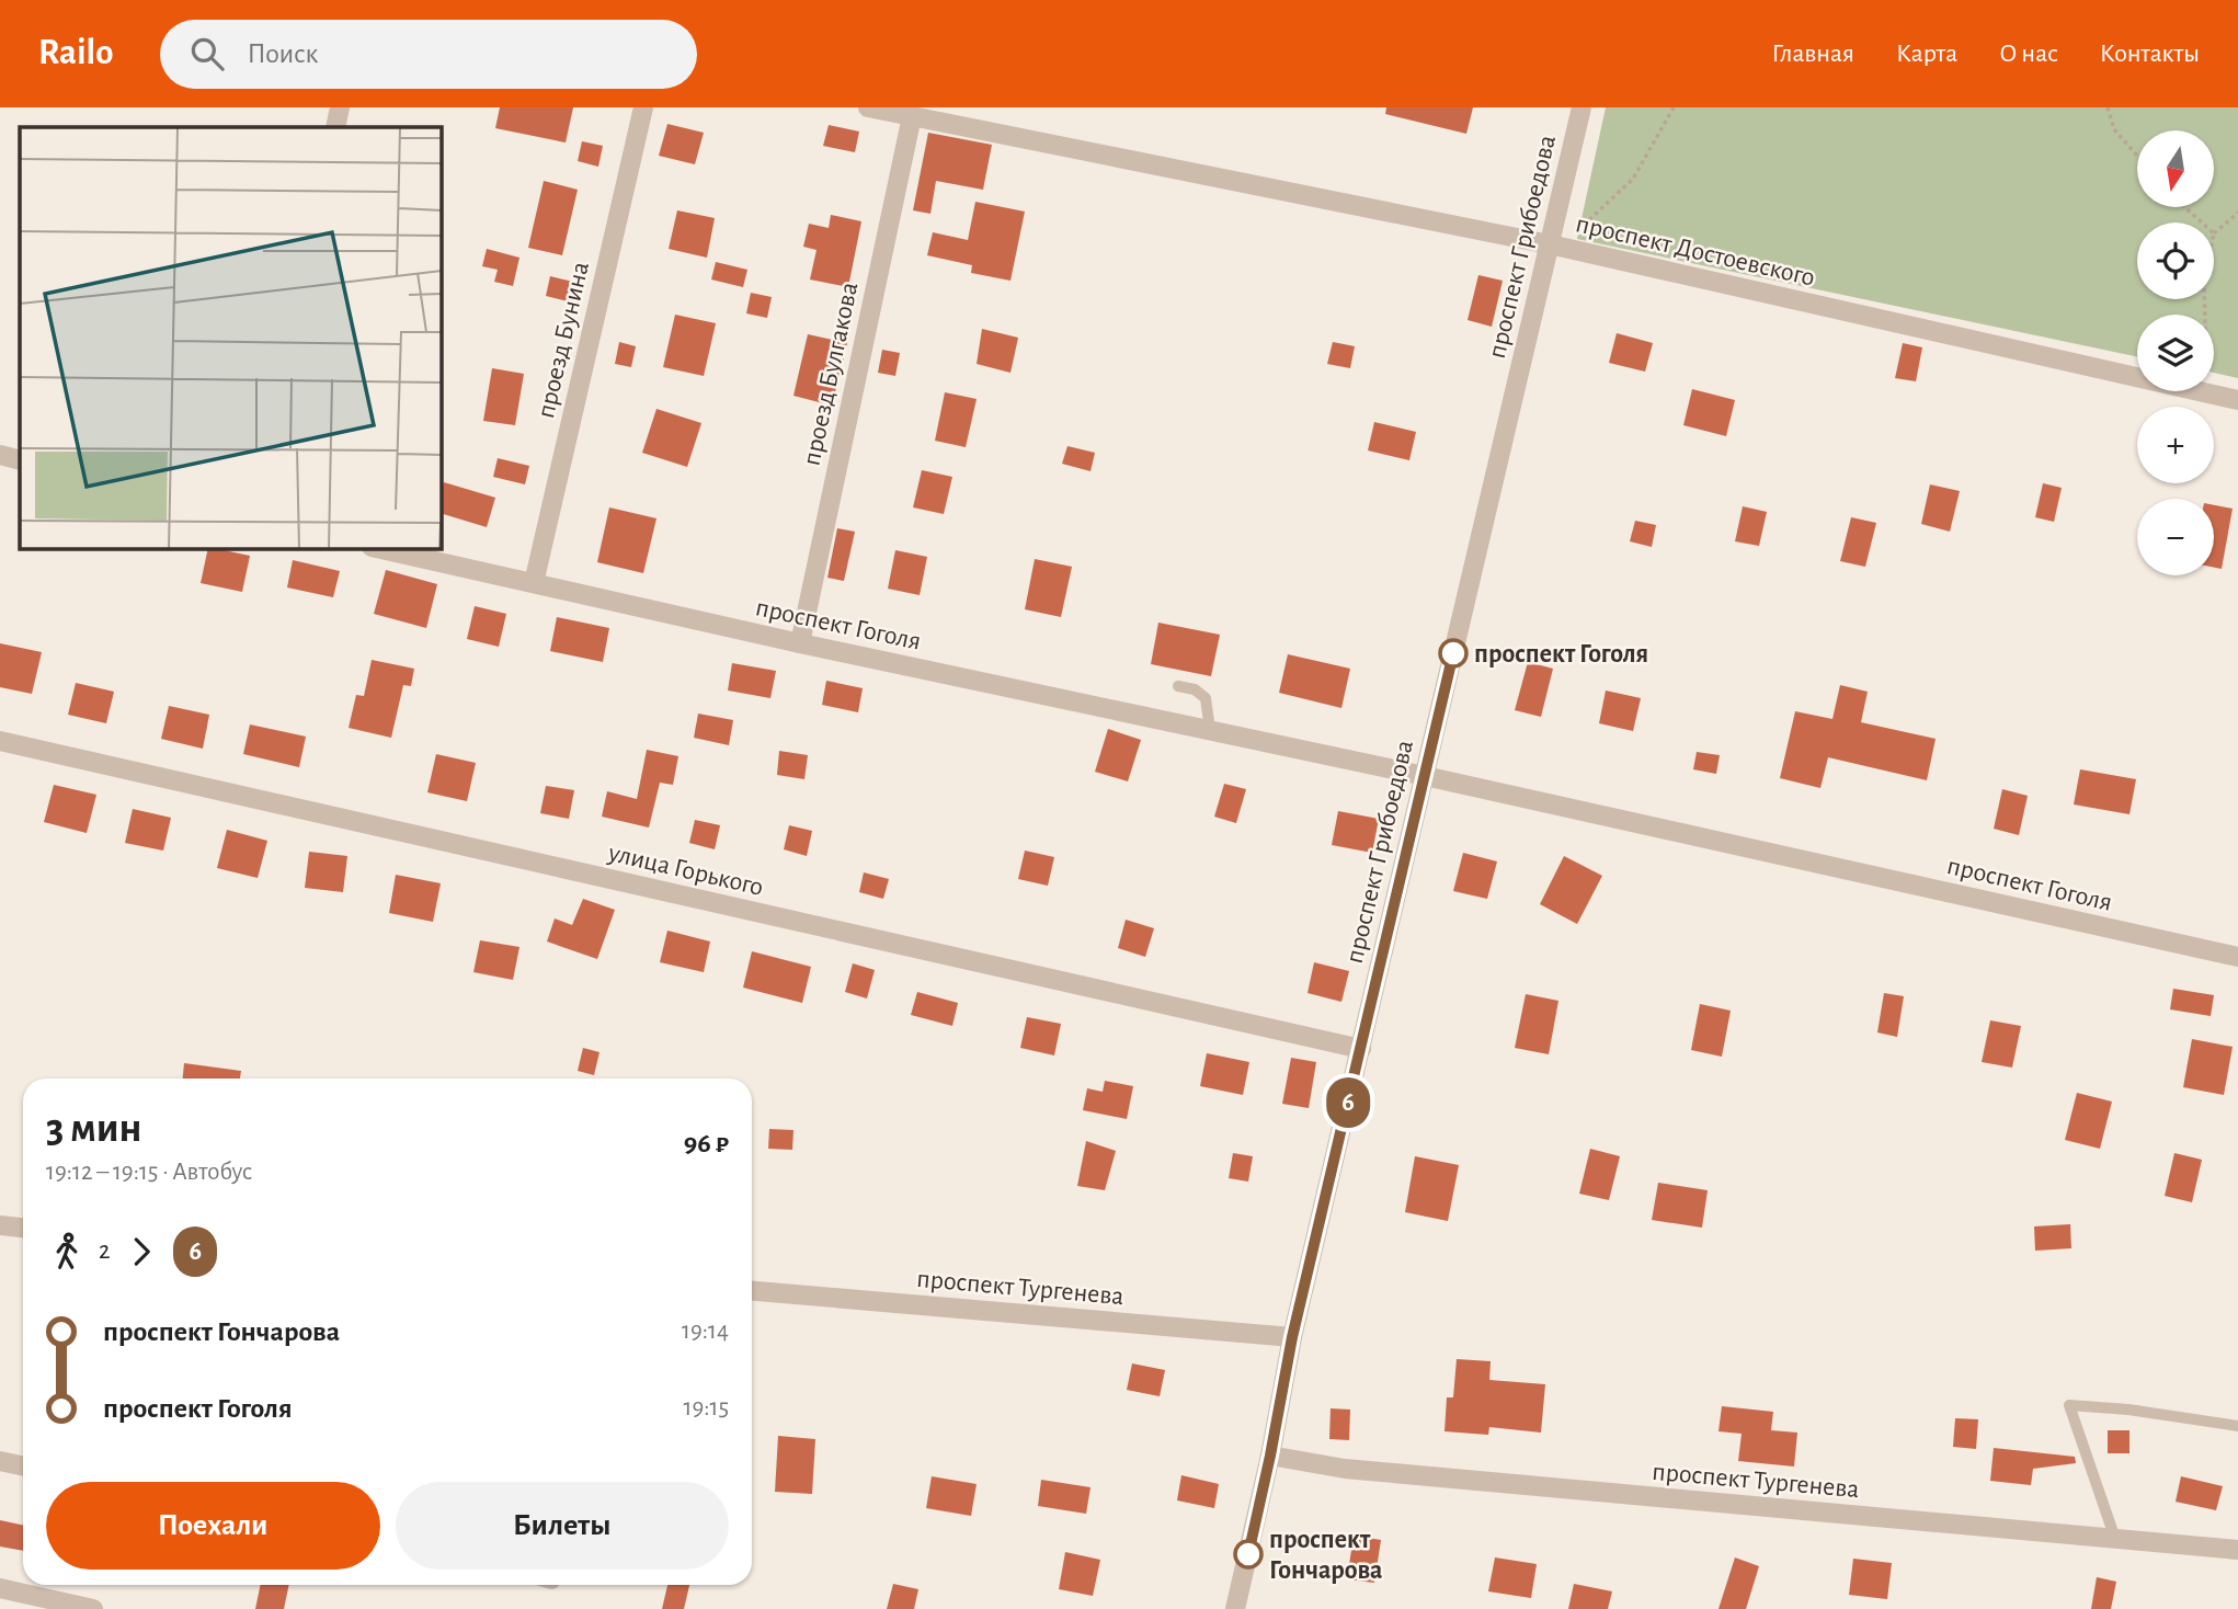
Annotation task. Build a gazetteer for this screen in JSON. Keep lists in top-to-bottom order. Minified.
{"streets":{"street":["проспект Грибоедова","проспект Достоевского","проезд Бунина","проезд Булгакова","проспект Гоголя","улица Горького","проспект Тургенева"]},"crossings":[["проспект Грибоедова","проспект Достоевского"],["проспект Грибоедова","проспект Гоголя"],["проспект Грибоедова","улица Горького"],["проспект Грибоедова","проспект Тургенева"],["проспект Достоевского","проезд Булгакова"],["проезд Бунина","проспект Гоголя"],["проезд Булгакова","проспект Гоголя"]],"places":["проспект Гоголя","проспект Гончарова"],"lines":["bus line 6"],"north":"bottom","page":{"header":"Railo","search":"Поиск","nav":["Главная","Карта","О нас","Контакты"],"on_map":"6","map_buttons":["+","−"],"heading":["3 мин","19:12 – 19:15 · Автобус","96 ₽"],"legs":["2","6"],"list":[{"name":"проспект Гончарова","value":"19:14"},{"name":"проспект Гоголя","value":"19:15"}],"buttons":["Поехали","Билеты"]}}
